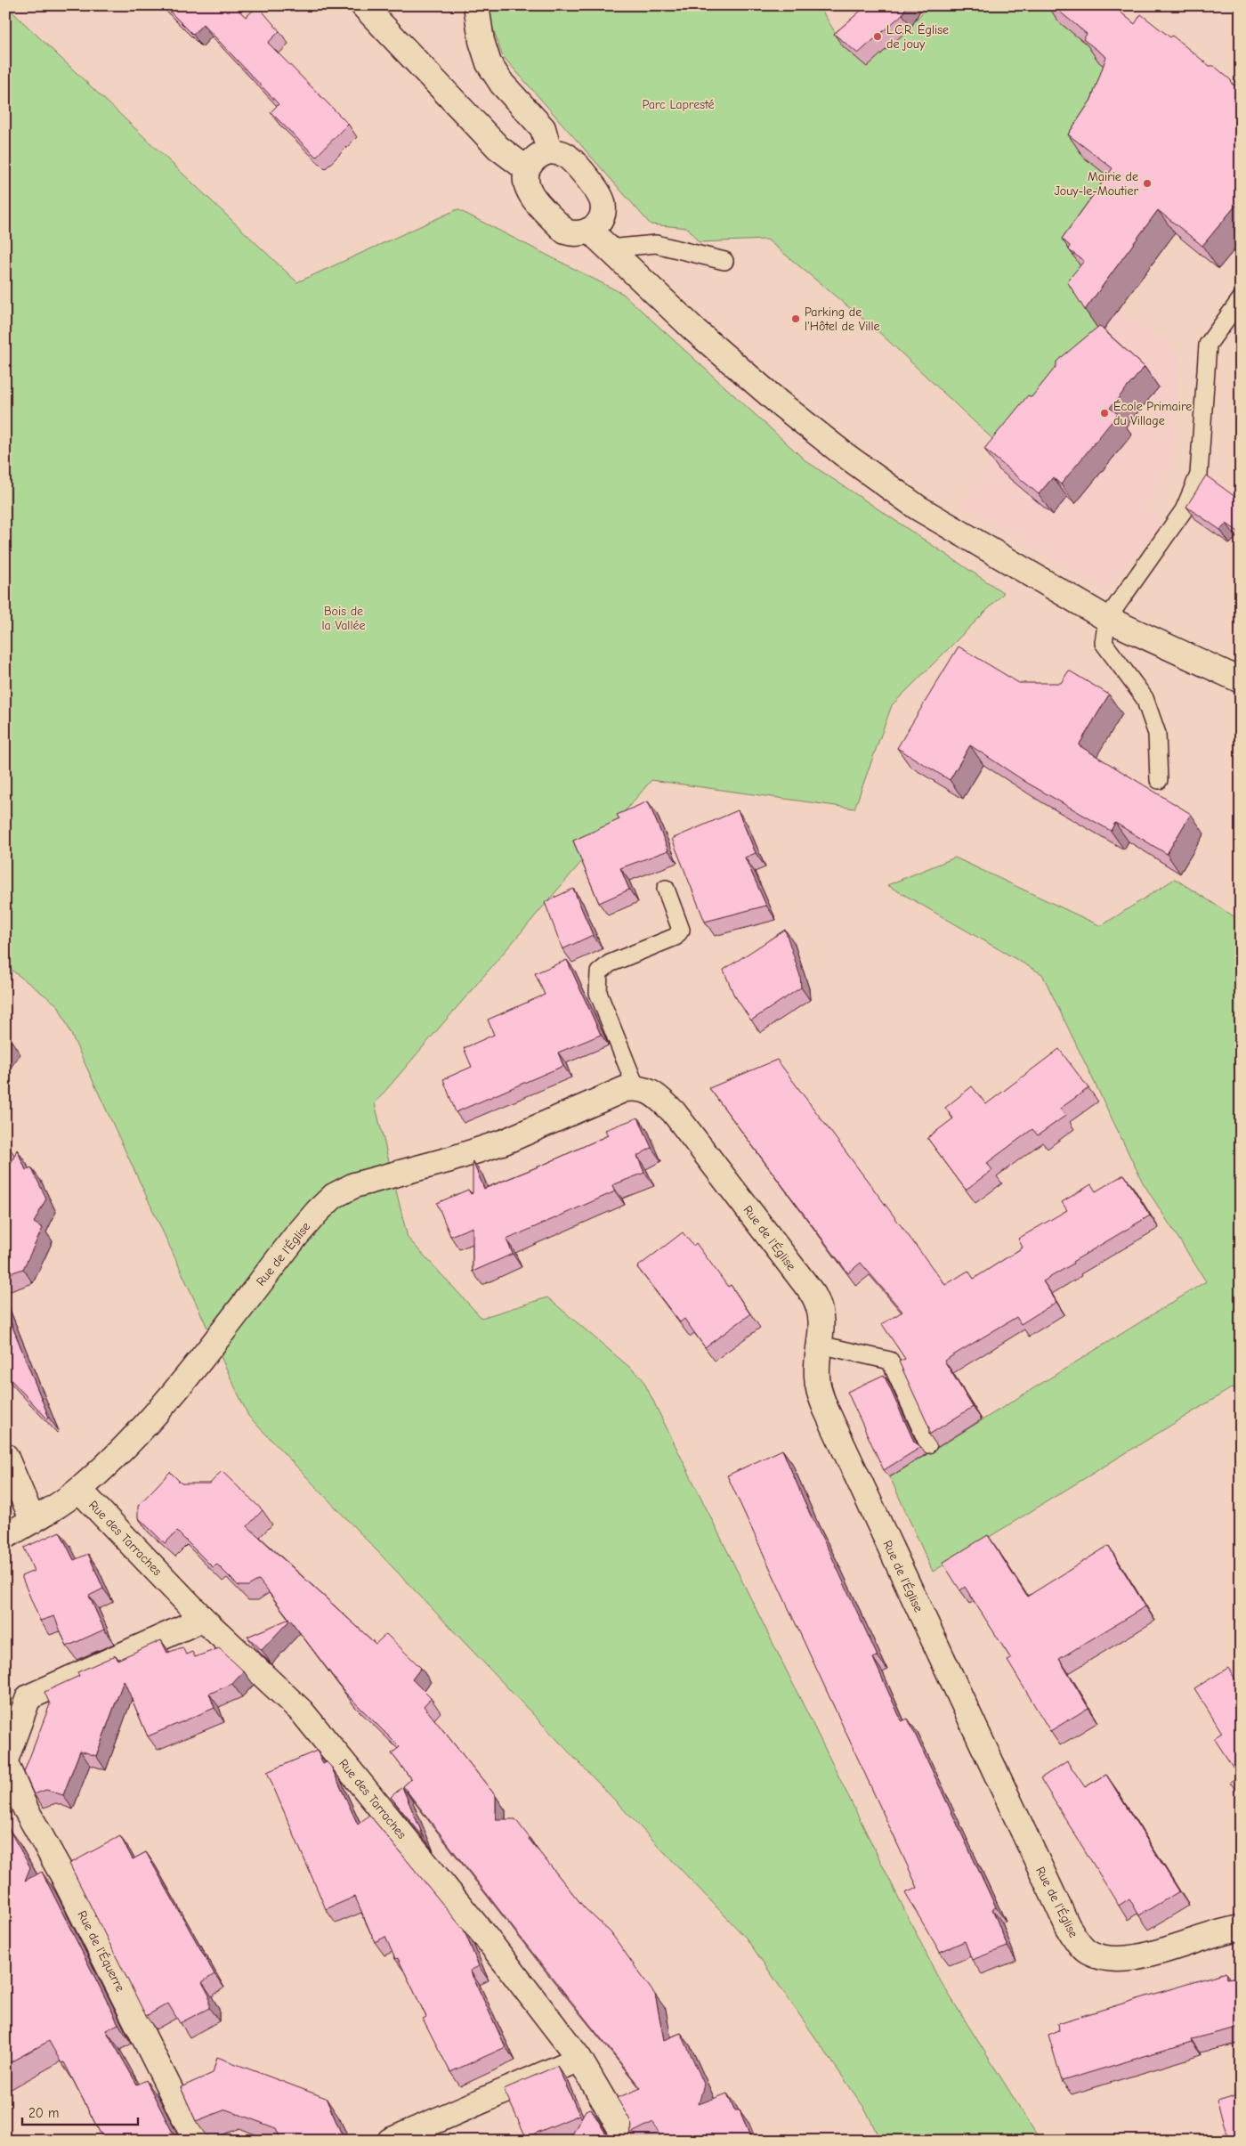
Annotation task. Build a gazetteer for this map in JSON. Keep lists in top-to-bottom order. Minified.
{"streets":{"street":["Rue de l'Église","Rue des Tarraches","Rue de l'Équerre"]},"crossings":[["Rue de l'Église","Rue des Tarraches"],["Rue des Tarraches","Rue de l'Équerre"]],"parks":["Parc Lapresté","Bois de la Vallée"],"places":["L.C.R. Église de jouy","Mairie de Jouy-le-Moutier","Parking de l'Hôtel de Ville","École Primaire du Village"],"scale_bar":"20 m"}
